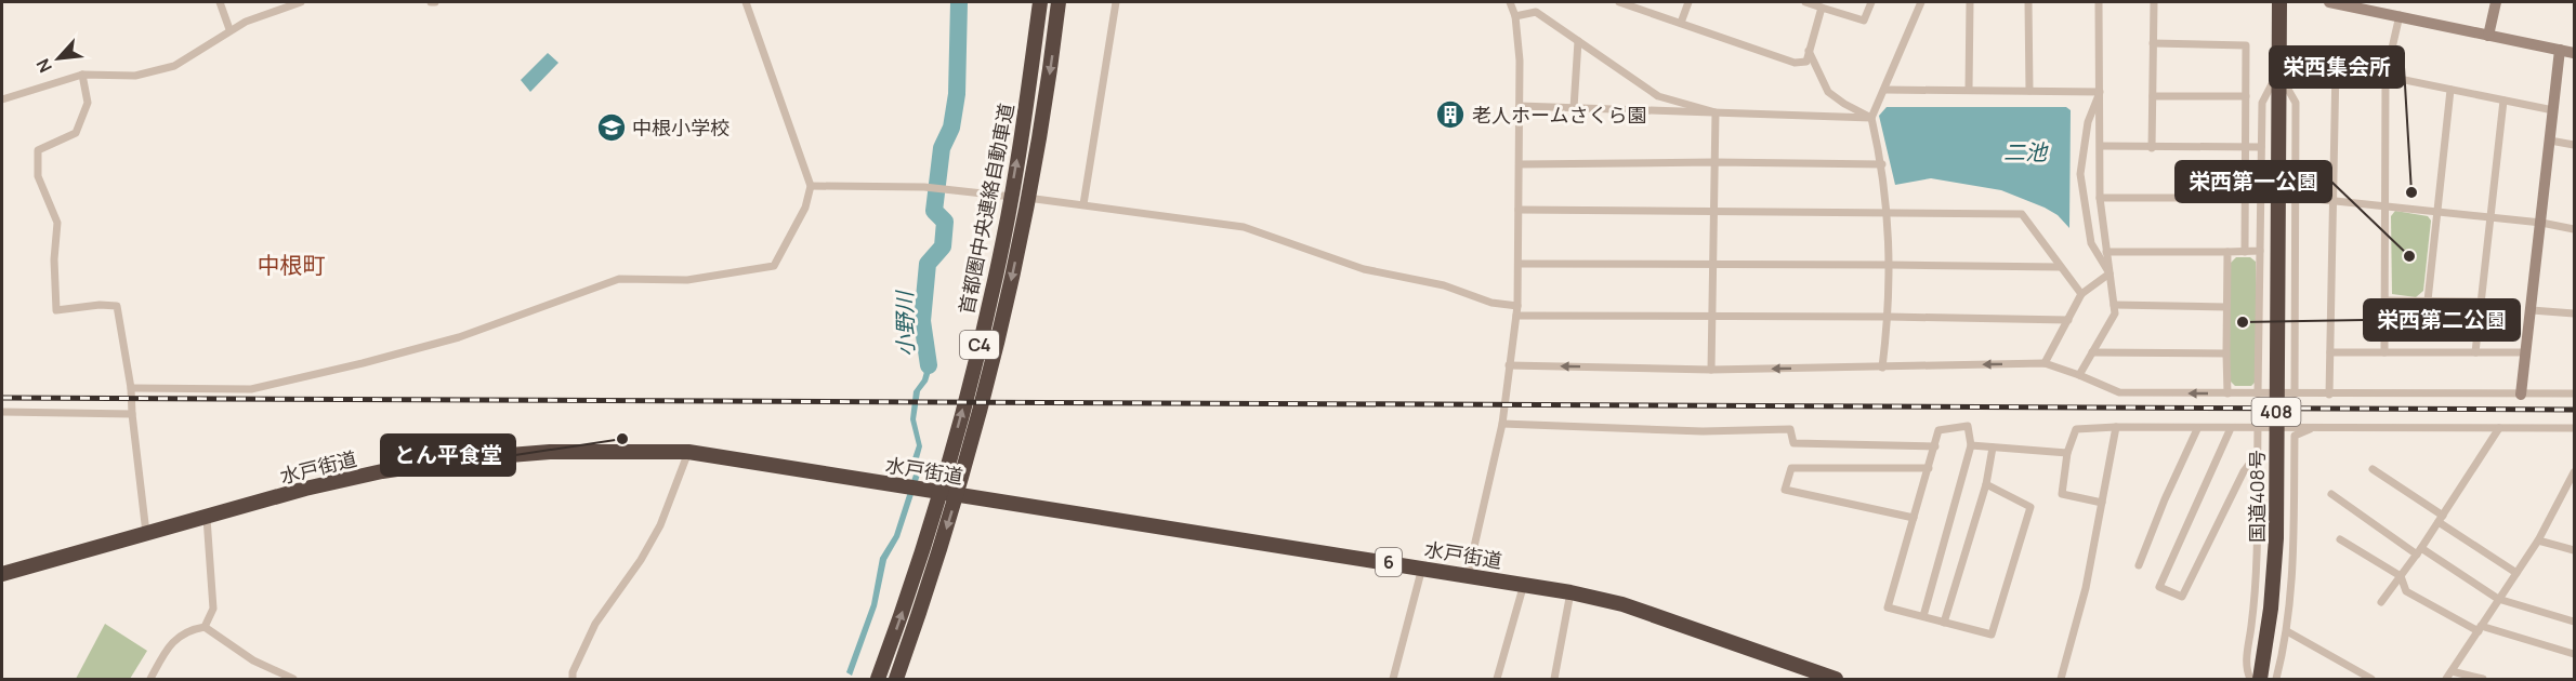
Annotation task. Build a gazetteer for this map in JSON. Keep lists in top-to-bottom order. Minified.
{"streets":{"highway":["首都圏中央連絡自動車道","C4","408","水戸街道","国道408号","6"]},"districts":["中根町"],"water":["二池","小野川"],"places":{"building":["老人ホームさくら園"],"school or university":["中根小学校"],"other":["栄西集会所","栄西第一公園","栄西第二公園","とん平食堂"]},"north":"bottom left"}
